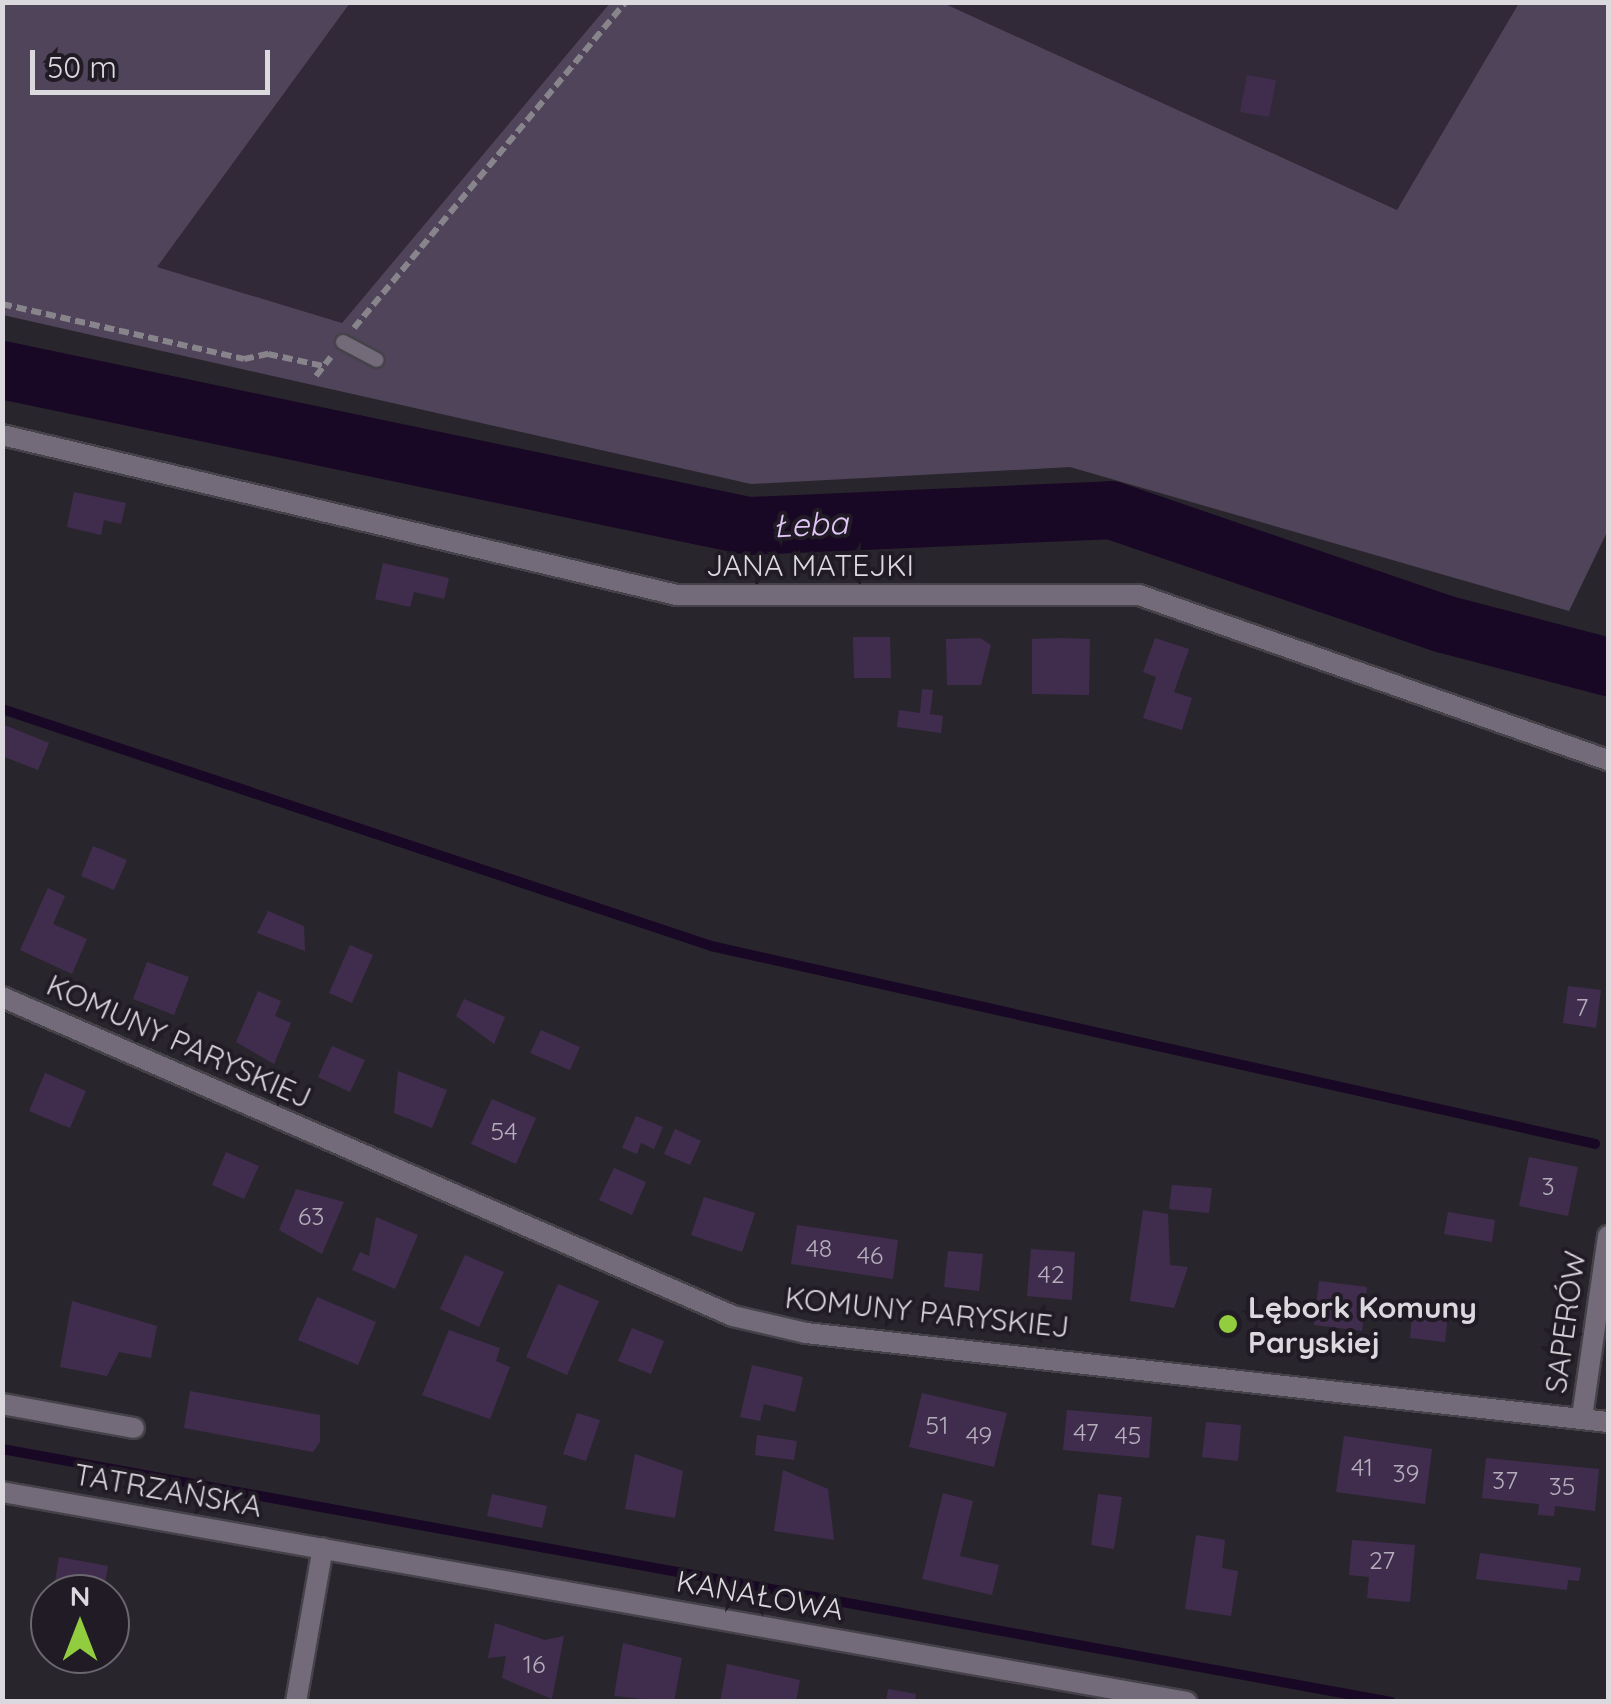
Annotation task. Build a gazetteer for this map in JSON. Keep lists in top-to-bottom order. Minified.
{"streets":{"street":["JANA MATEJKI","KOMUNY PARYSKIEJ","SAPERÓW","TATRZAŃSKA","KANAŁOWA"]},"crossings":[["KOMUNY PARYSKIEJ","SAPERÓW"],["TATRZAŃSKA","KANAŁOWA"]],"water":["Łeba"],"places":["Lębork Komuny Paryskiej"],"house_numbers":["7","54","3","63","48","46","42","51","47","49","45","41","39","37","35","27","16"],"scale_bar":"50 m","north":"top"}
